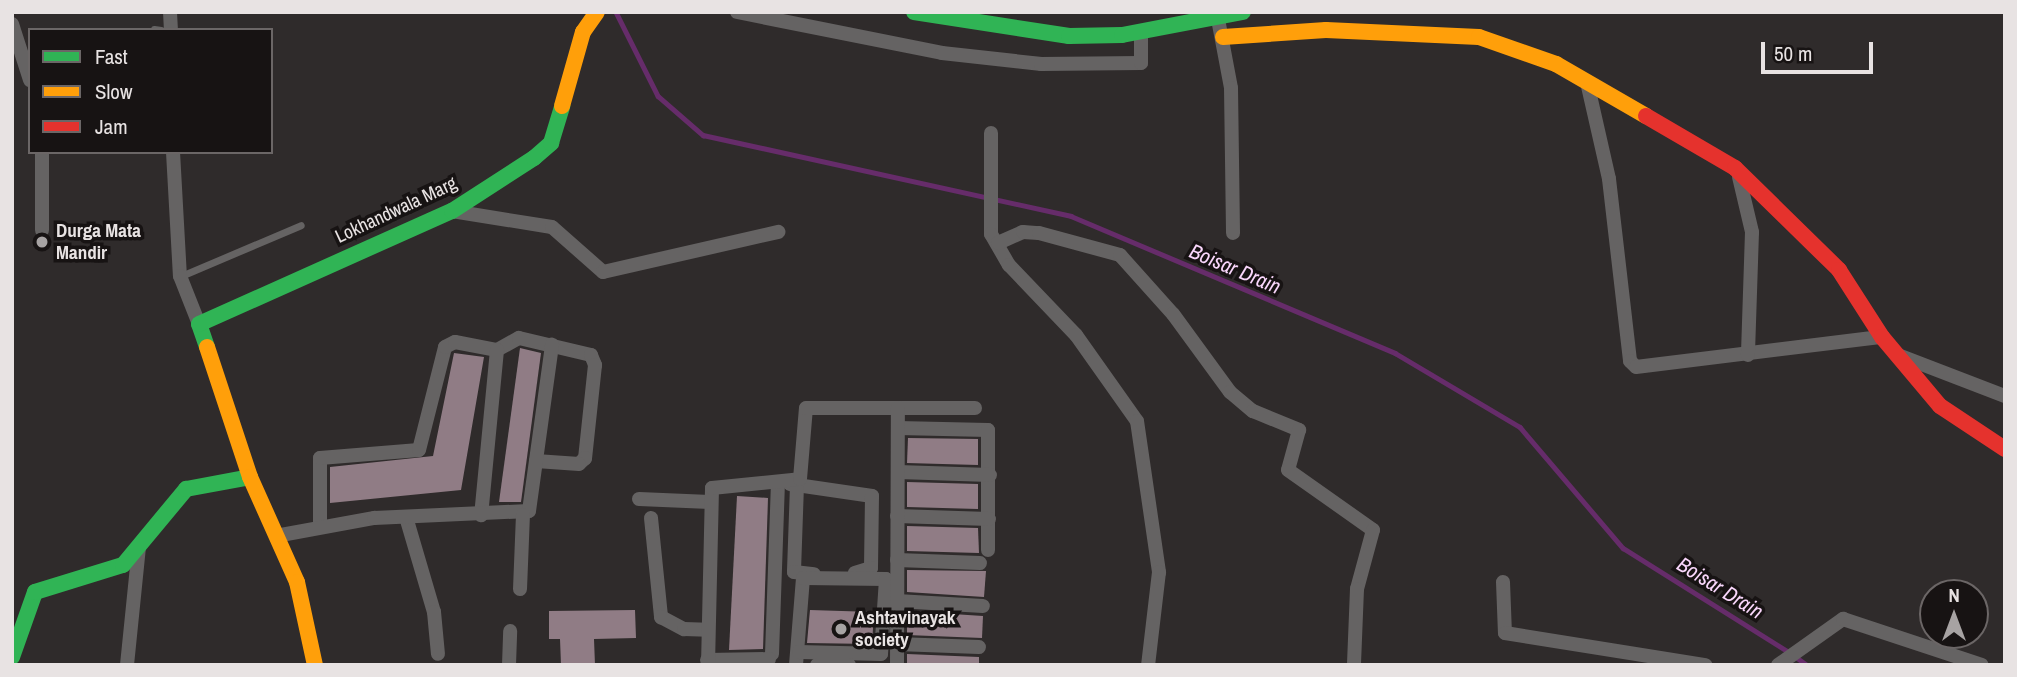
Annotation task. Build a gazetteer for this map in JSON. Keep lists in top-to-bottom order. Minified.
{"streets":{"street":["Lokhandwala Marg"]},"water":["Boisar Drain"],"places":["Durga Mata Mandir","Ashtavinayak society"],"legend":["Fast","Slow","Jam"],"scale_bar":"50 m","north":"top"}
